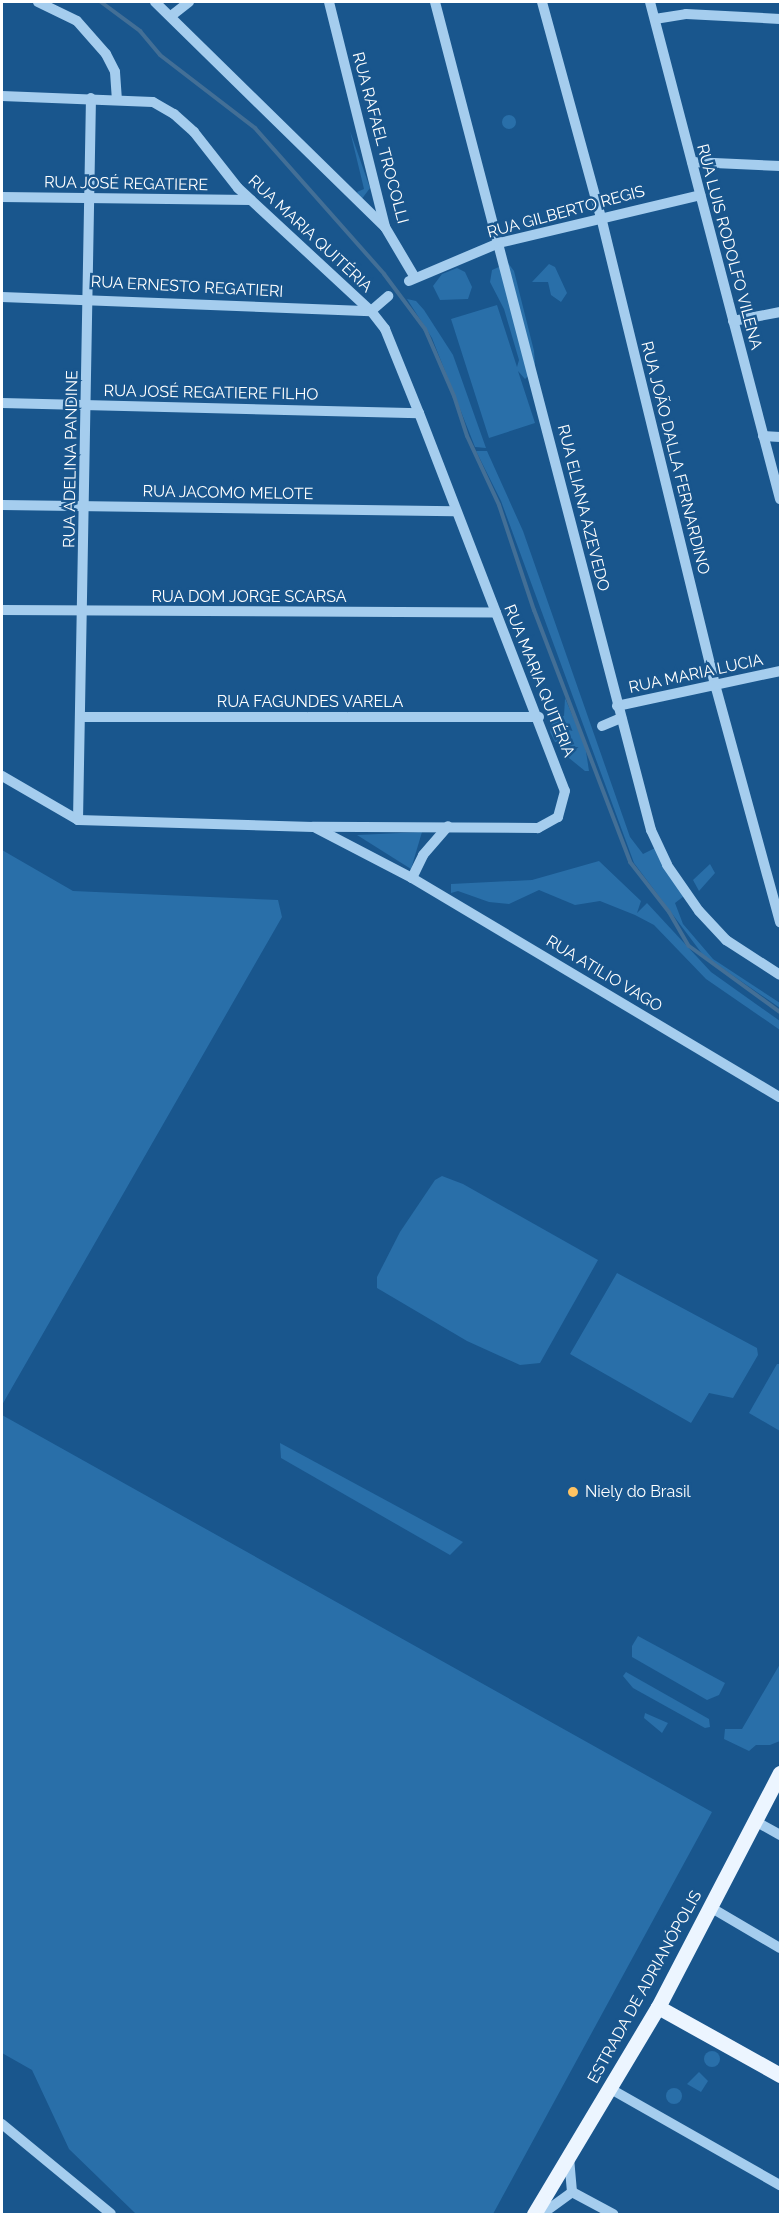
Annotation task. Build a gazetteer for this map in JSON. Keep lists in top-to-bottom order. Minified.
{"streets":{"main road":["ESTRADA DE ADRIANÓPOLIS"],"street":["RUA RAFAEL TROCOLLI","RUA JOSÉ REGATIERE","RUA GILBERTO REGIS","RUA MARIA QUITÉRIA","RUA LUIS RODOLFO VILENA","RUA ERNESTO REGATIERI","RUA JOSÉ REGATIERE FILHO","RUA JOÃO DALLA FERNARDINO","RUA ADELINA PANDINE","RUA JACOMO MELOTE","RUA ELIANA AZEVEDO","RUA DOM JORGE SCARSA","RUA MARIA LUCIA","RUA FAGUNDES VARELA","RUA ATILIO VAGO"]},"crossings":[["RUA RAFAEL TROCOLLI","RUA GILBERTO REGIS"],["RUA JOSÉ REGATIERE","RUA MARIA QUITÉRIA"],["RUA JOSÉ REGATIERE","RUA ADELINA PANDINE"],["RUA GILBERTO REGIS","RUA LUIS RODOLFO VILENA"],["RUA GILBERTO REGIS","RUA JOÃO DALLA FERNARDINO"],["RUA GILBERTO REGIS","RUA ELIANA AZEVEDO"],["RUA MARIA QUITÉRIA","RUA ERNESTO REGATIERI"],["RUA MARIA QUITÉRIA","RUA JOSÉ REGATIERE FILHO"],["RUA MARIA QUITÉRIA","RUA ADELINA PANDINE"],["RUA MARIA QUITÉRIA","RUA JACOMO MELOTE"],["RUA MARIA QUITÉRIA","RUA DOM JORGE SCARSA"],["RUA MARIA QUITÉRIA","RUA FAGUNDES VARELA"],["RUA MARIA QUITÉRIA","RUA ATILIO VAGO"],["RUA ERNESTO REGATIERI","RUA ADELINA PANDINE"],["RUA JOSÉ REGATIERE FILHO","RUA ADELINA PANDINE"],["RUA JOÃO DALLA FERNARDINO","RUA MARIA LUCIA"],["RUA ADELINA PANDINE","RUA JACOMO MELOTE"],["RUA ADELINA PANDINE","RUA DOM JORGE SCARSA"],["RUA ADELINA PANDINE","RUA FAGUNDES VARELA"],["RUA ELIANA AZEVEDO","RUA MARIA LUCIA"]],"places":["Niely do Brasil"]}
